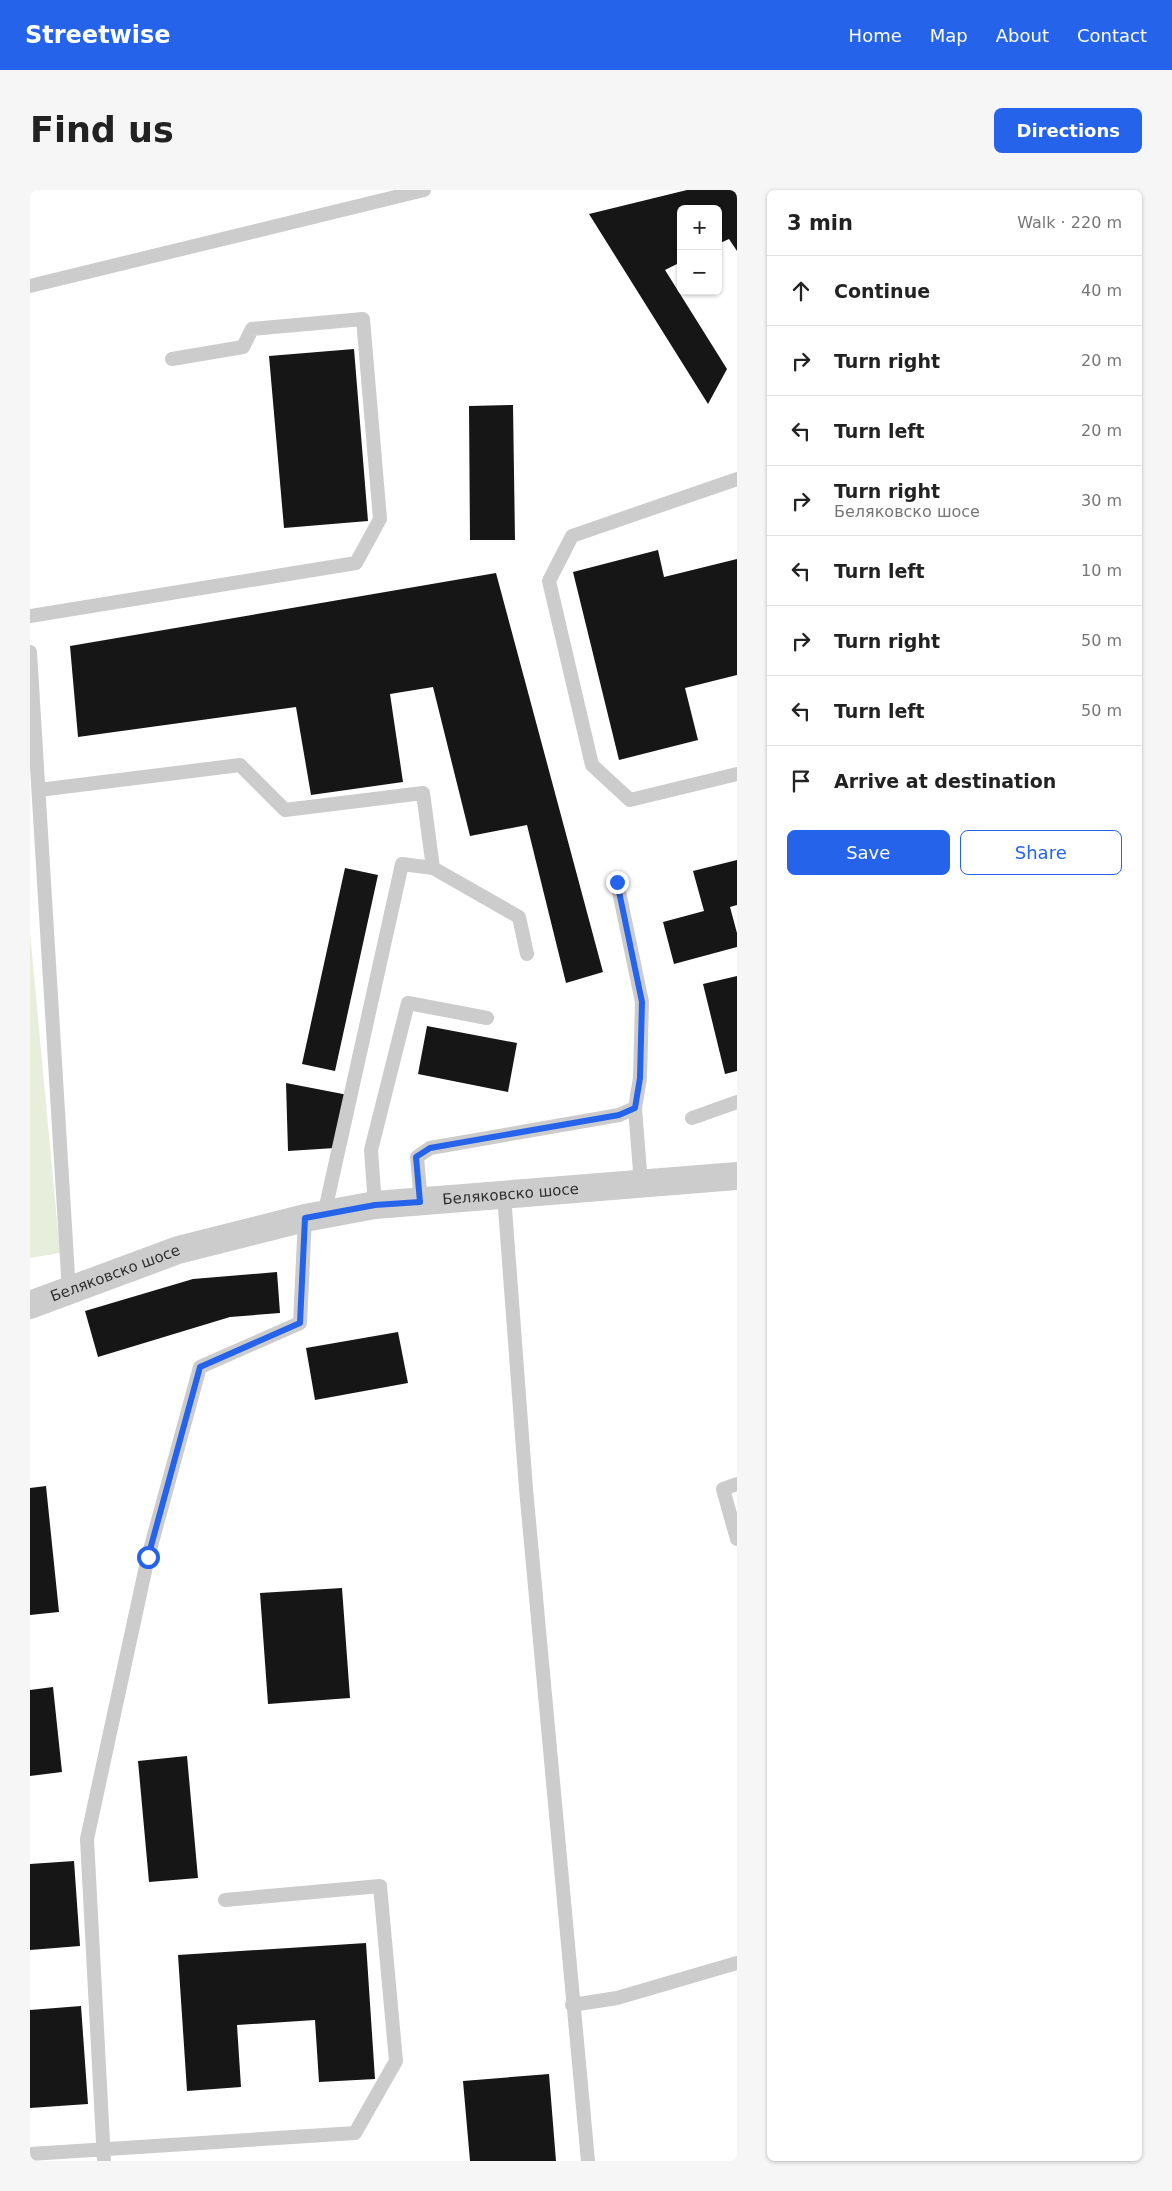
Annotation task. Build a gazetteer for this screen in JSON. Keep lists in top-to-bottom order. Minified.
{"streets":{"street":["Беляковско шосе"]},"page":{"header":"Streetwise","nav":["Home","Map","About","Contact"],"buttons":["Directions",["Save","Share"]],"title":"Find us","heading":["3 min","Walk · 220 m"],"map_buttons":["+","−"],"list":[["Continue","40 m"],["Turn right","20 m"],["Turn left","20 m"],["Turn right","Беляковско шосе","30 m"],["Turn left","10 m"],["Turn right","50 m"],["Turn left","50 m"],"Arrive at destination"]}}
